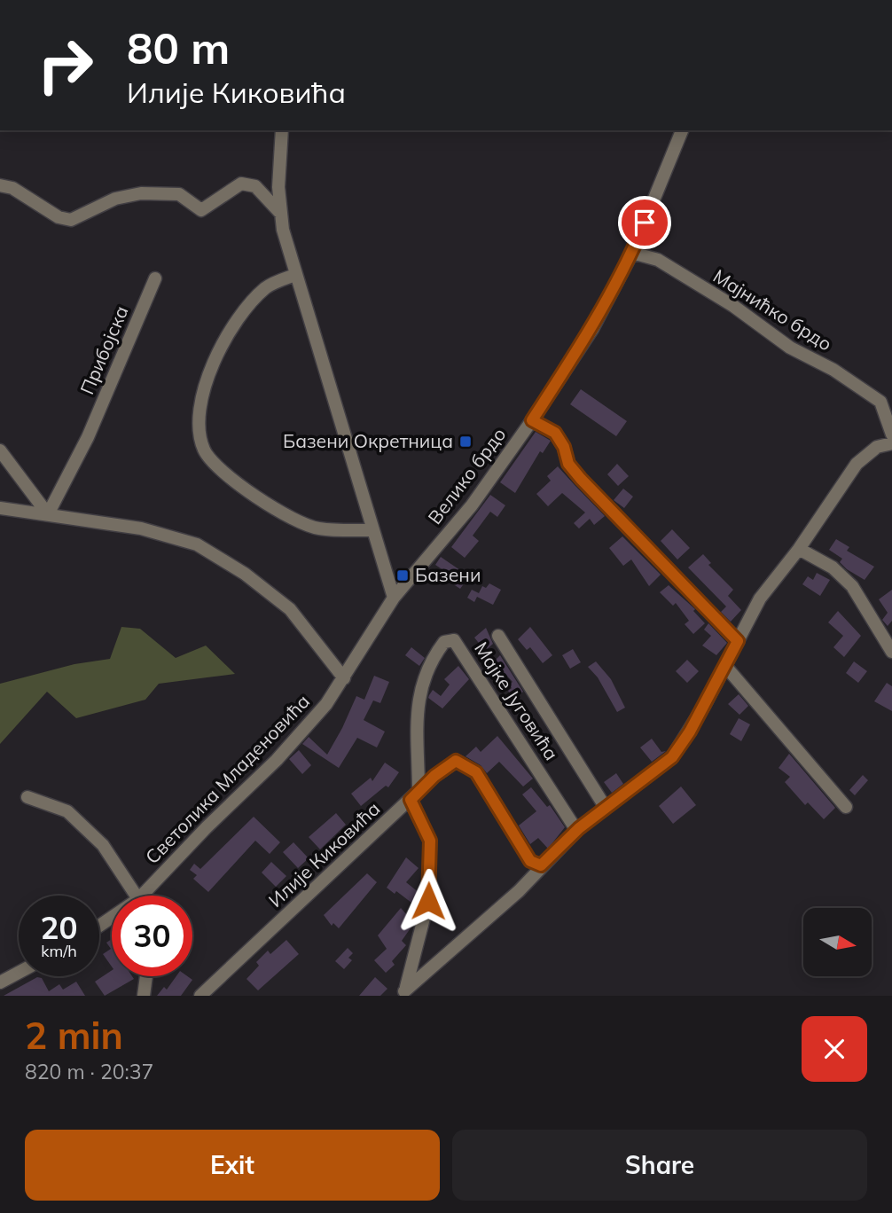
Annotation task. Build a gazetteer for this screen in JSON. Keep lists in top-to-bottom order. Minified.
{"streets":{"street":["Мајнићко брдо","Прибојска","Велико брдо","Мајке Југовића","Светолика Младеновића","Илије Киковића"]},"crossings":[["Мајнићко брдо","Велико брдо"],["Велико брдо","Светолика Младеновића"],["Мајке Југовића","Илије Киковића"]],"places":{"transit":["Базени Окретница","Базени"]},"north":"right","page":{"turn":["80 m","Илије Киковића"],"speed":"20 km/h","limit":"30","heading":["2 min","820 m · 20:37"],"buttons":["Exit","Share"]}}
